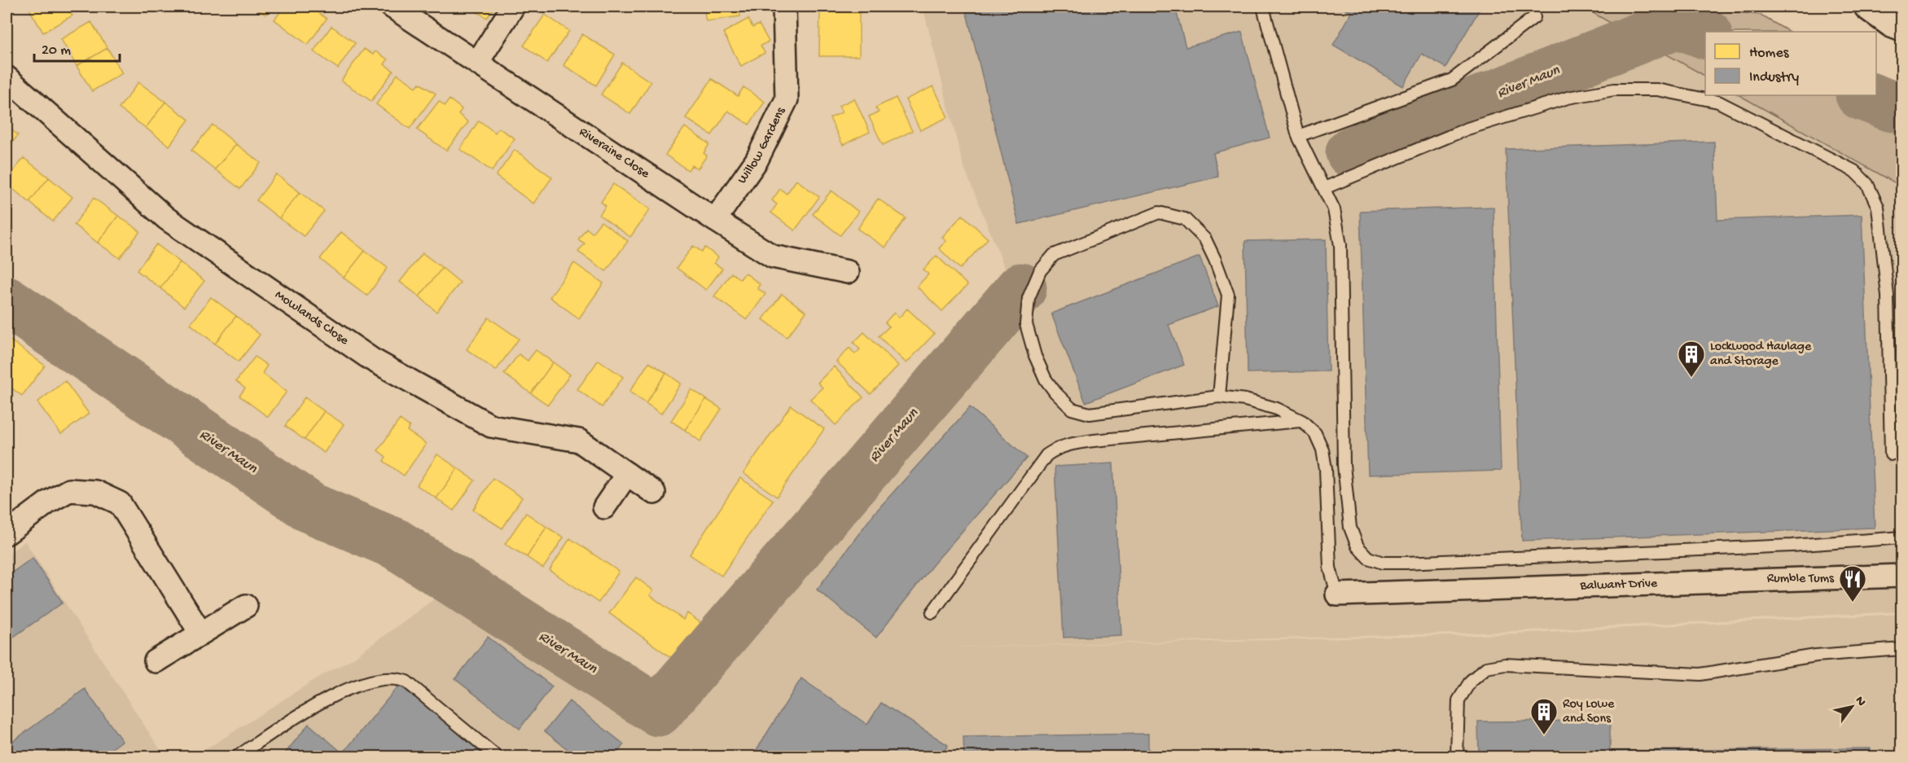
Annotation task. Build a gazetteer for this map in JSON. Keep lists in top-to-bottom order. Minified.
{"streets":{"street":["Willow Gardens","Riveraine Close","Mowlands Close","Balwant Drive"]},"crossings":[["Willow Gardens","Riveraine Close"]],"water":["River Maun"],"places":{"building":["Lockwood Haulage and Storage","Roy Lowe and Sons"],"restaurant":["Rumble Tums"]},"legend":["Homes","Industry"],"scale_bar":"20 m","north":"top right"}
